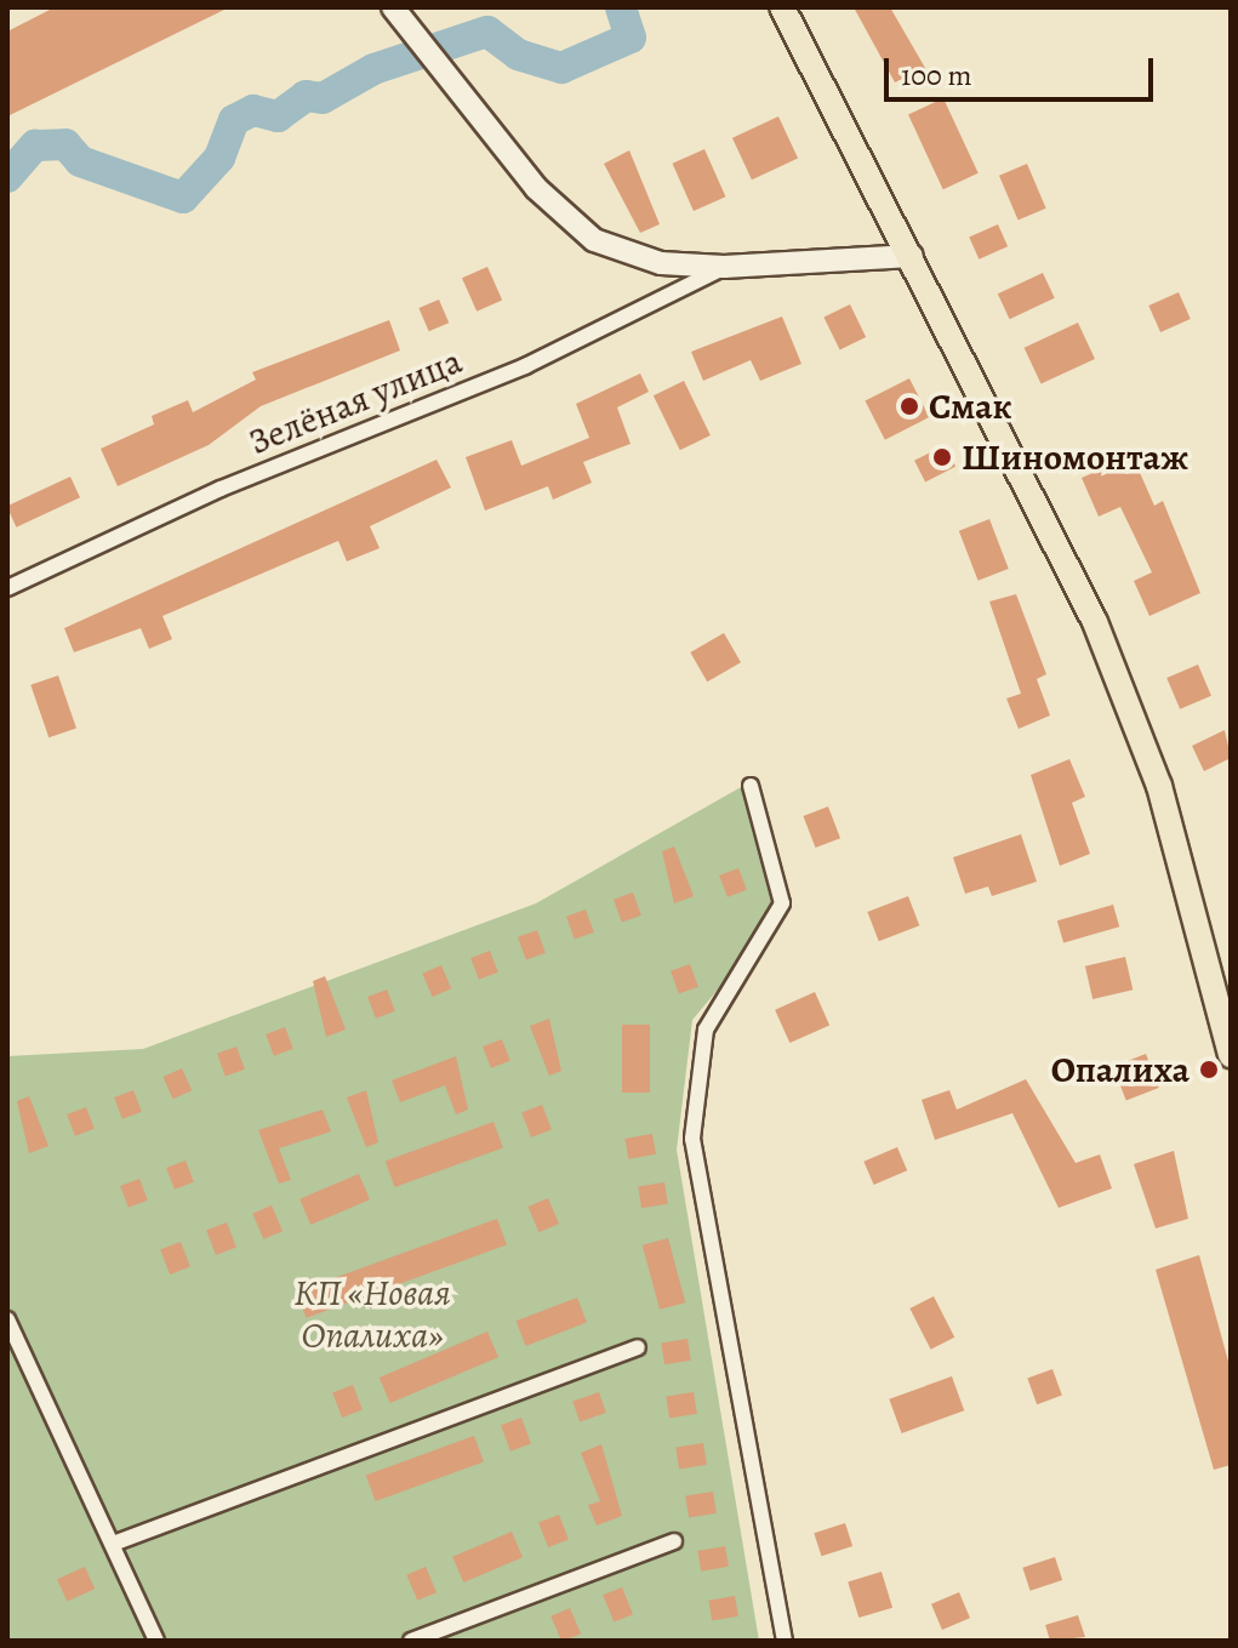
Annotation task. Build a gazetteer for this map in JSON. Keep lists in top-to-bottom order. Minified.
{"streets":{"street":["Зелёная улица"]},"parks":["КП «Новая Опалиха»"],"places":["Смак","Шиномонтаж","Опалиха"],"scale_bar":"100 m"}
